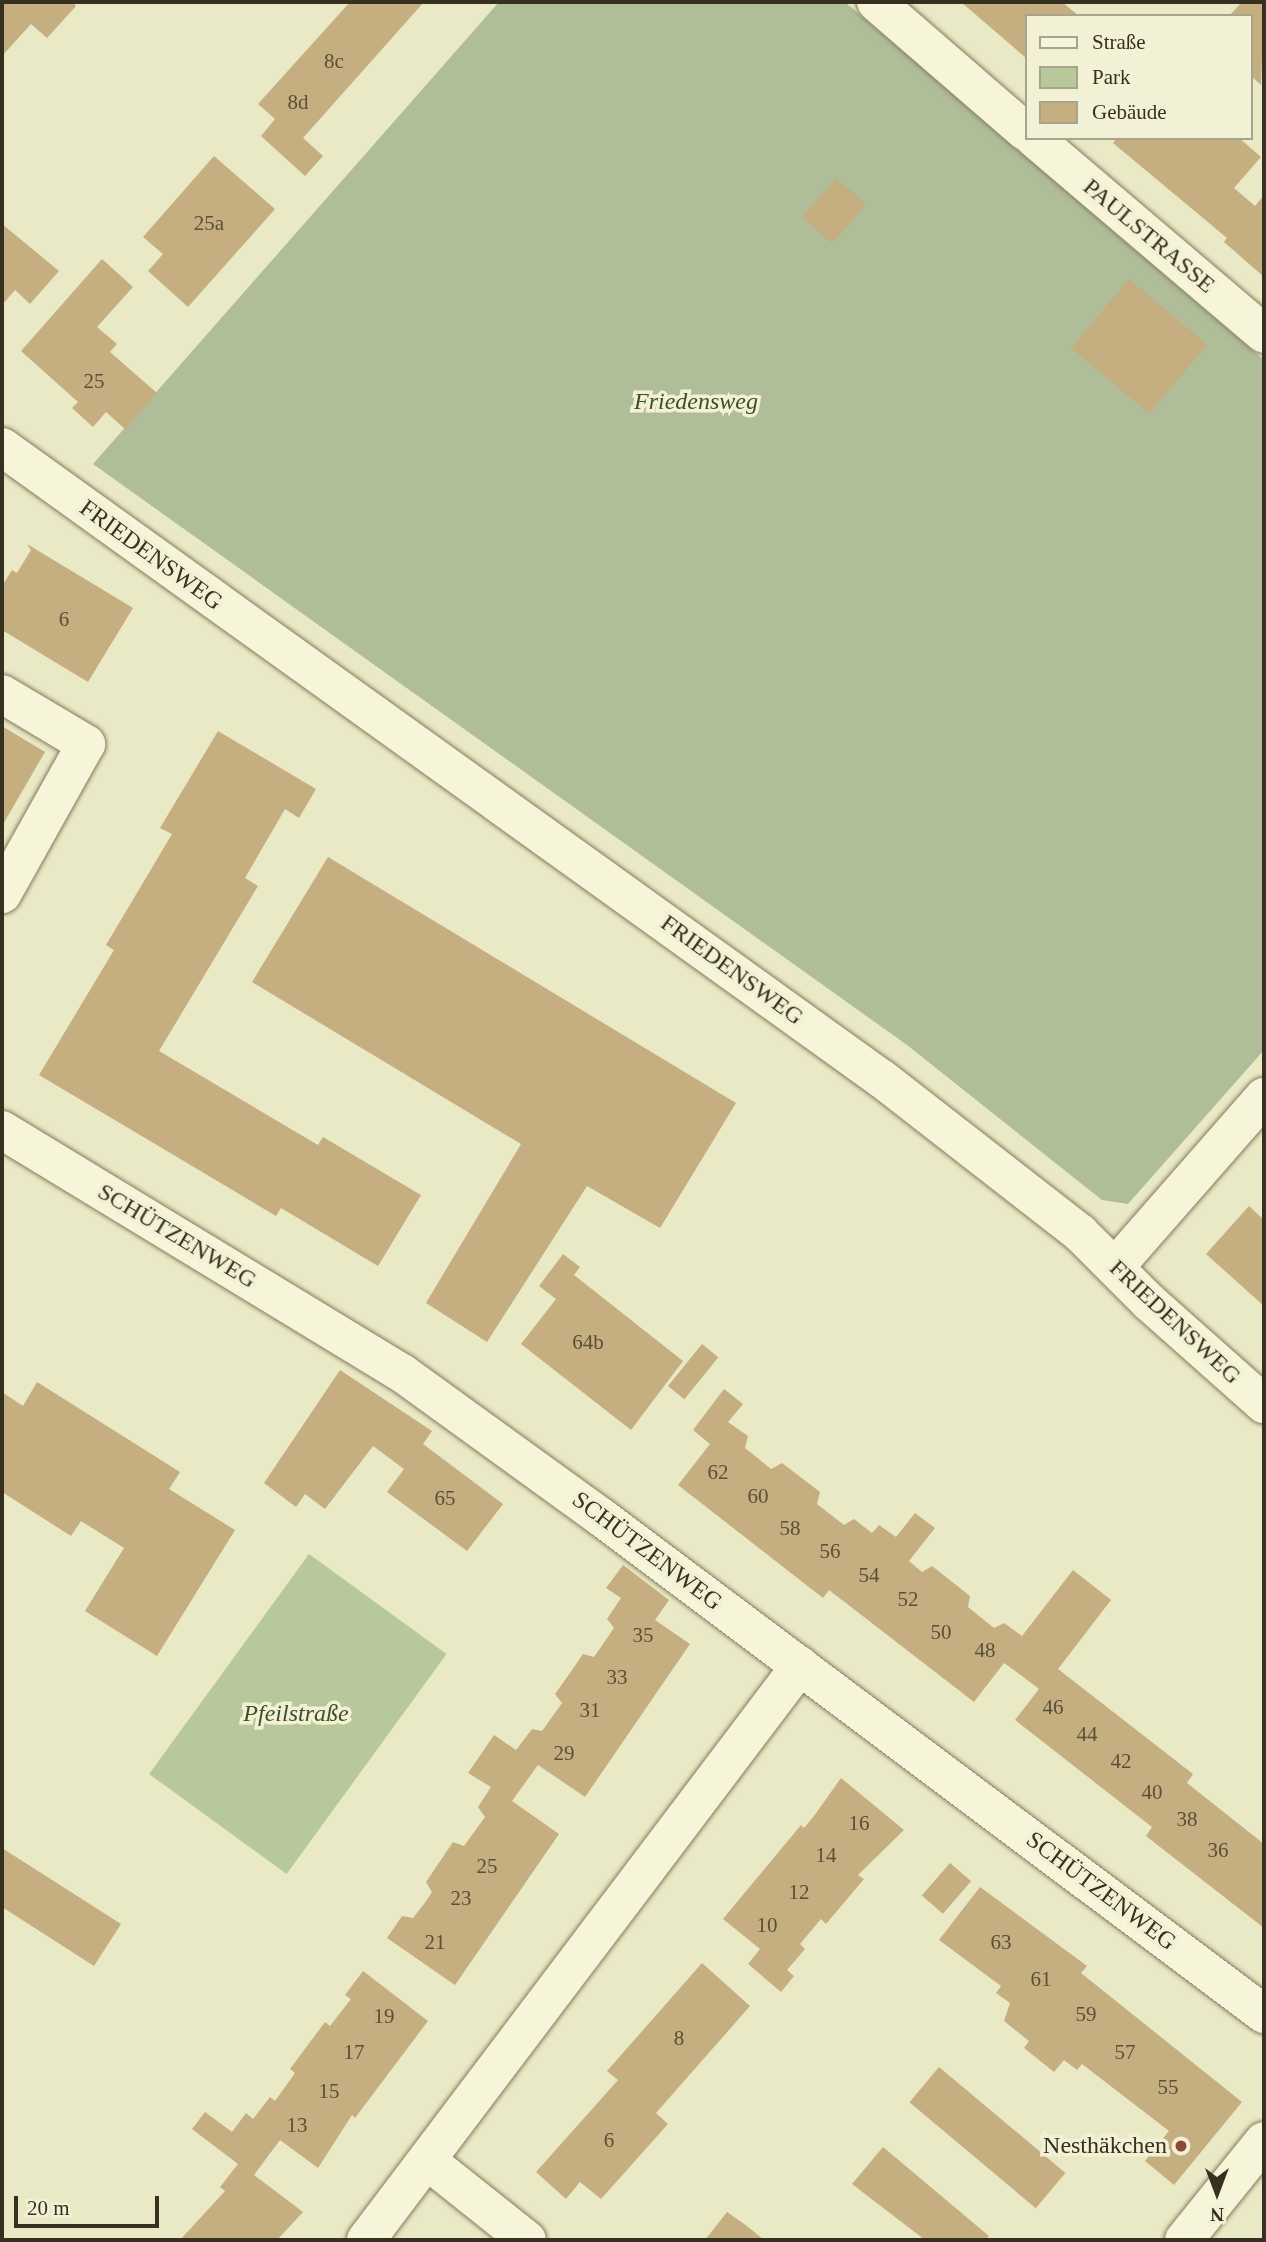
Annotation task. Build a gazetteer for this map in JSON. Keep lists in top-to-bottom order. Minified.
{"streets":{"street":["PAULSTRASSE","FRIEDENSWEG","SCHÜTZENWEG"]},"parks":["Friedensweg","Pfeilstraße"],"places":["Nesthäkchen"],"house_numbers":["8c","8d","25a","25","6","64b","62","60","65","58","56","54","52","50","35","48","33","46","31","44","29","42","40","38","16","36","14","25","12","23","10","21","63","61","59","19","8","17","57","55","15","13","6"],"legend":["Straße","Park","Gebäude"],"scale_bar":"20 m","north":"bottom"}
